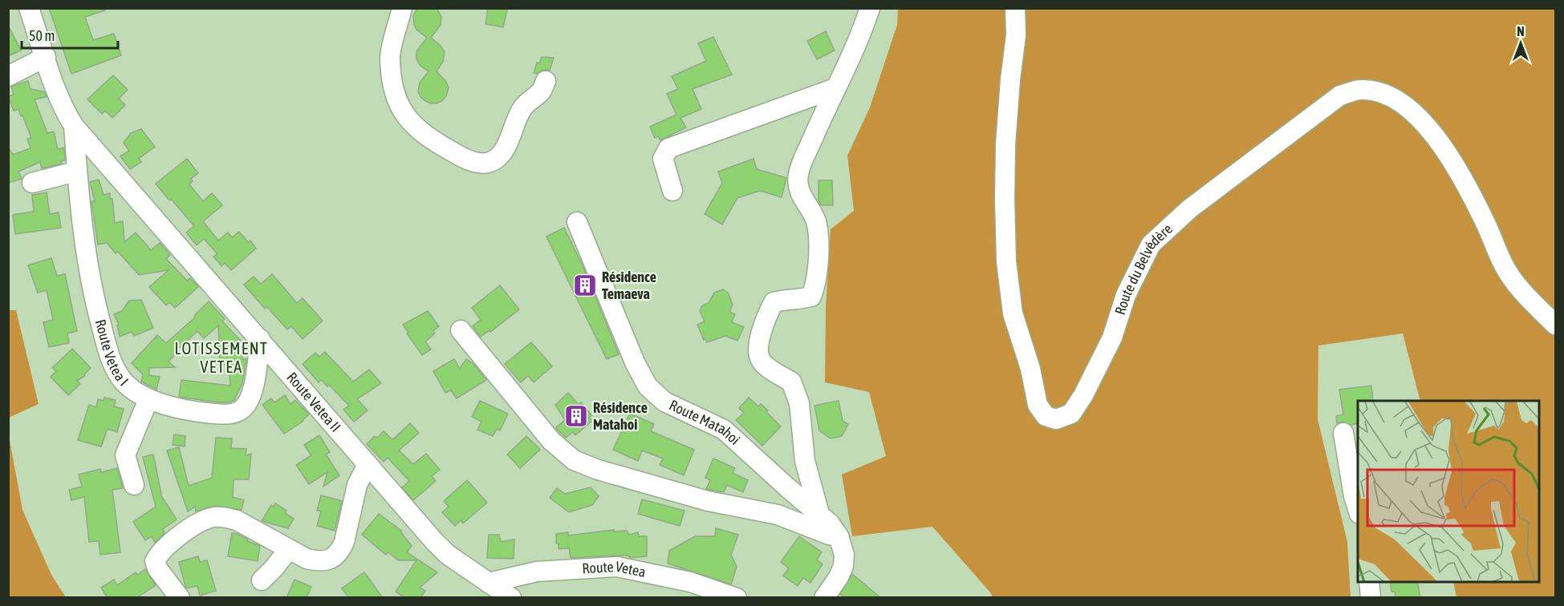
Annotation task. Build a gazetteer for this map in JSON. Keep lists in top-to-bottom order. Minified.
{"streets":{"street":["Route du Belvédère","Route Vetea I","Route Vetea II","Route Matahoi","Route Vetea"]},"crossings":[["Route Vetea I","Route Vetea II"],["Route Vetea II","Route Vetea"]],"districts":["LOTISSEMENT VETEA"],"places":{"building":["Résidence Temaeva","Résidence Matahoi"]},"scale_bar":"50 m","north":"top"}
